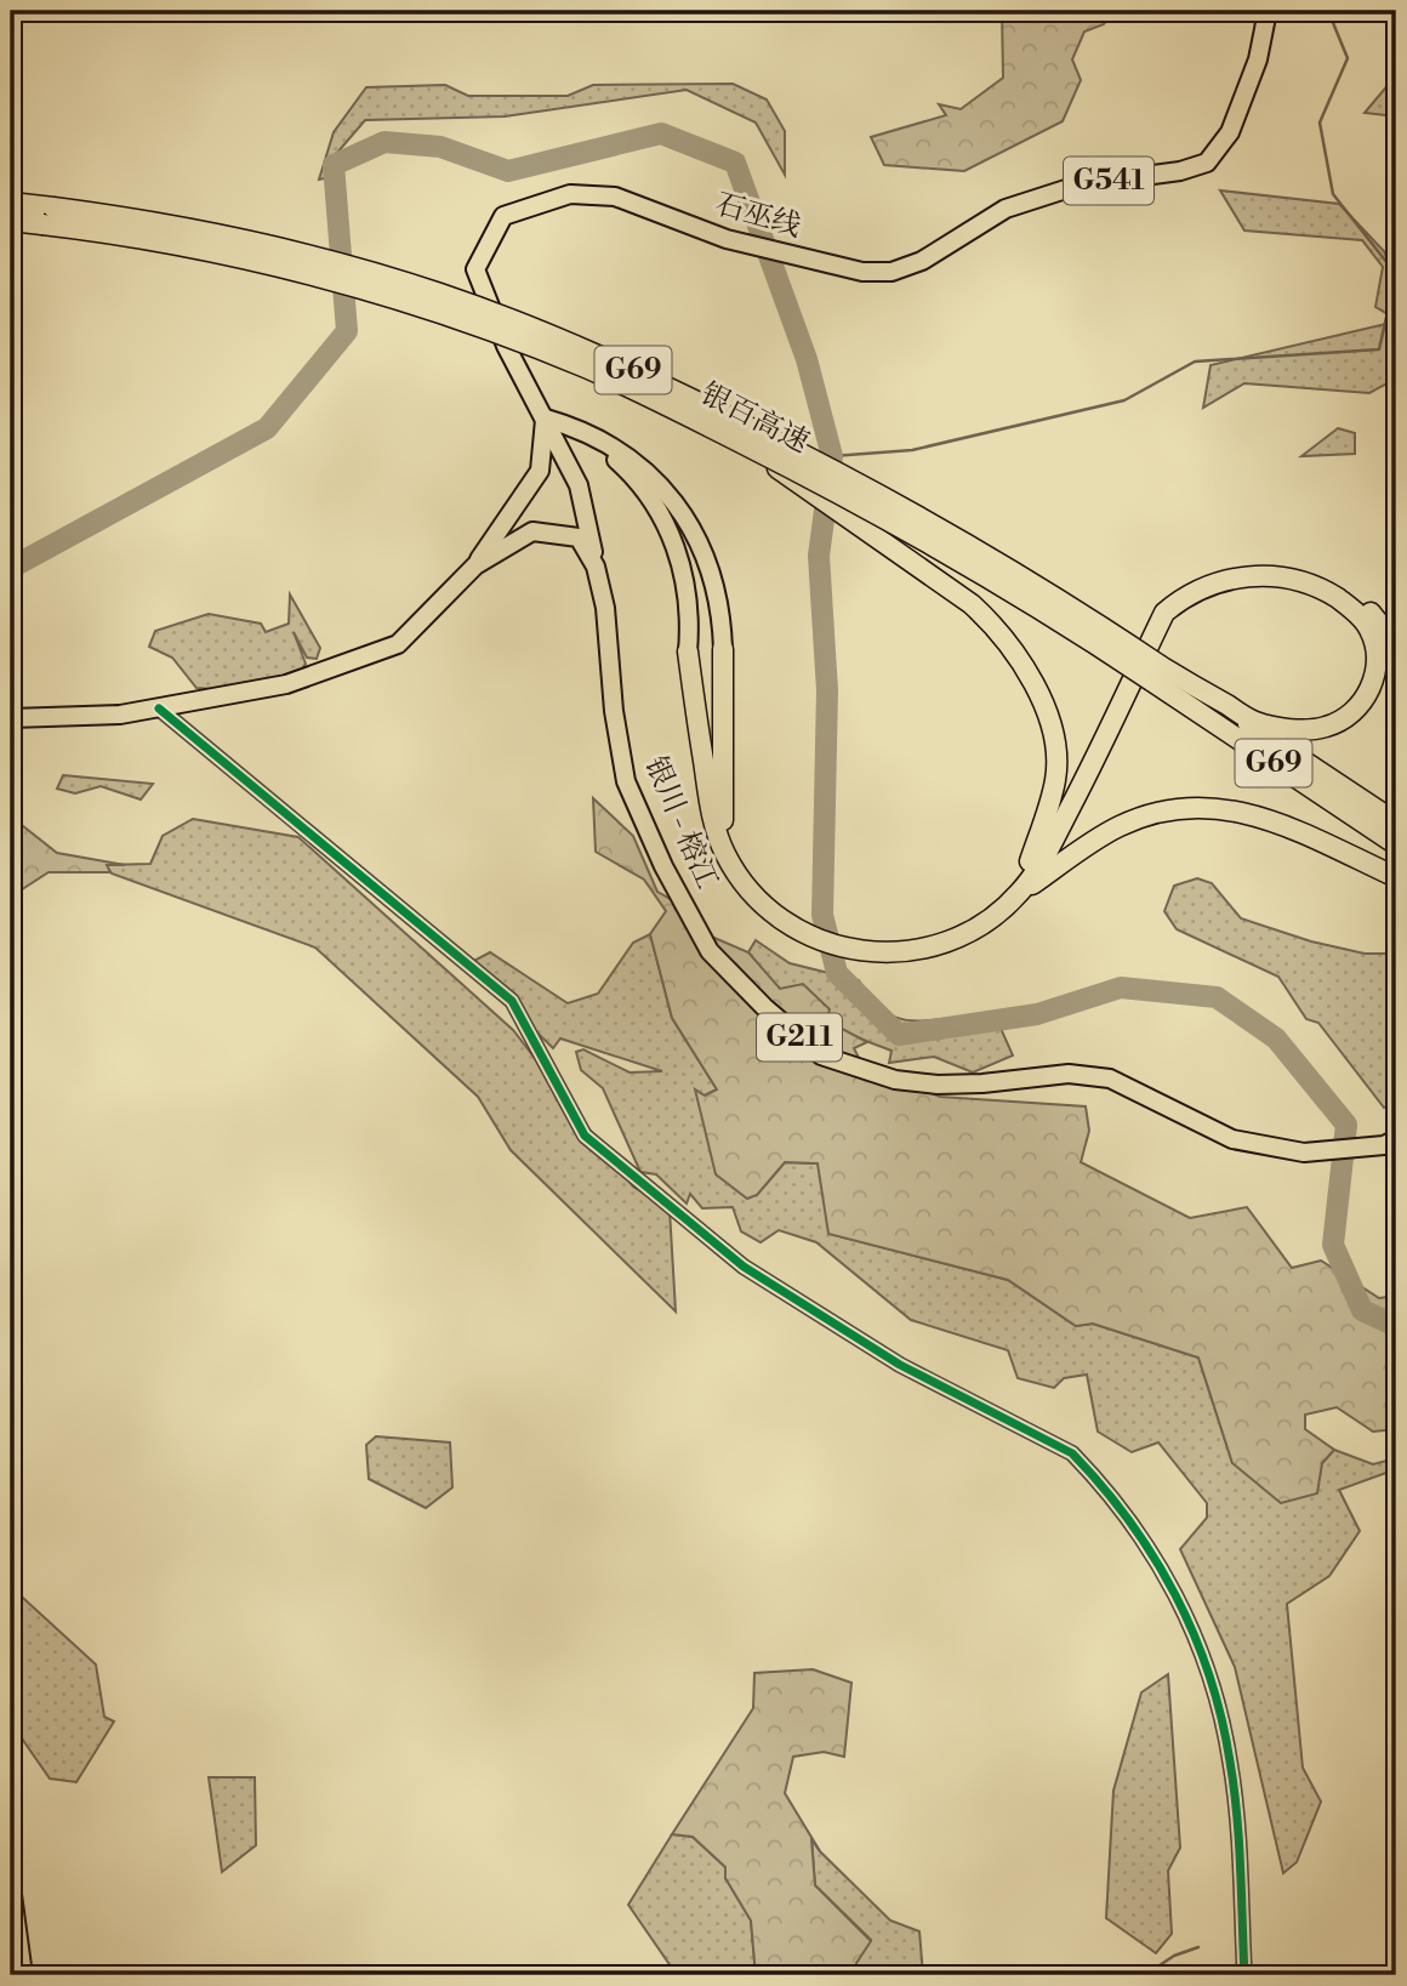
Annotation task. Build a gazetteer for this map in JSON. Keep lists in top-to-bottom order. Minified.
{"streets":{"highway":["G541","石巫线","G69","银百高速","银川 - 榕江","G211"]}}
